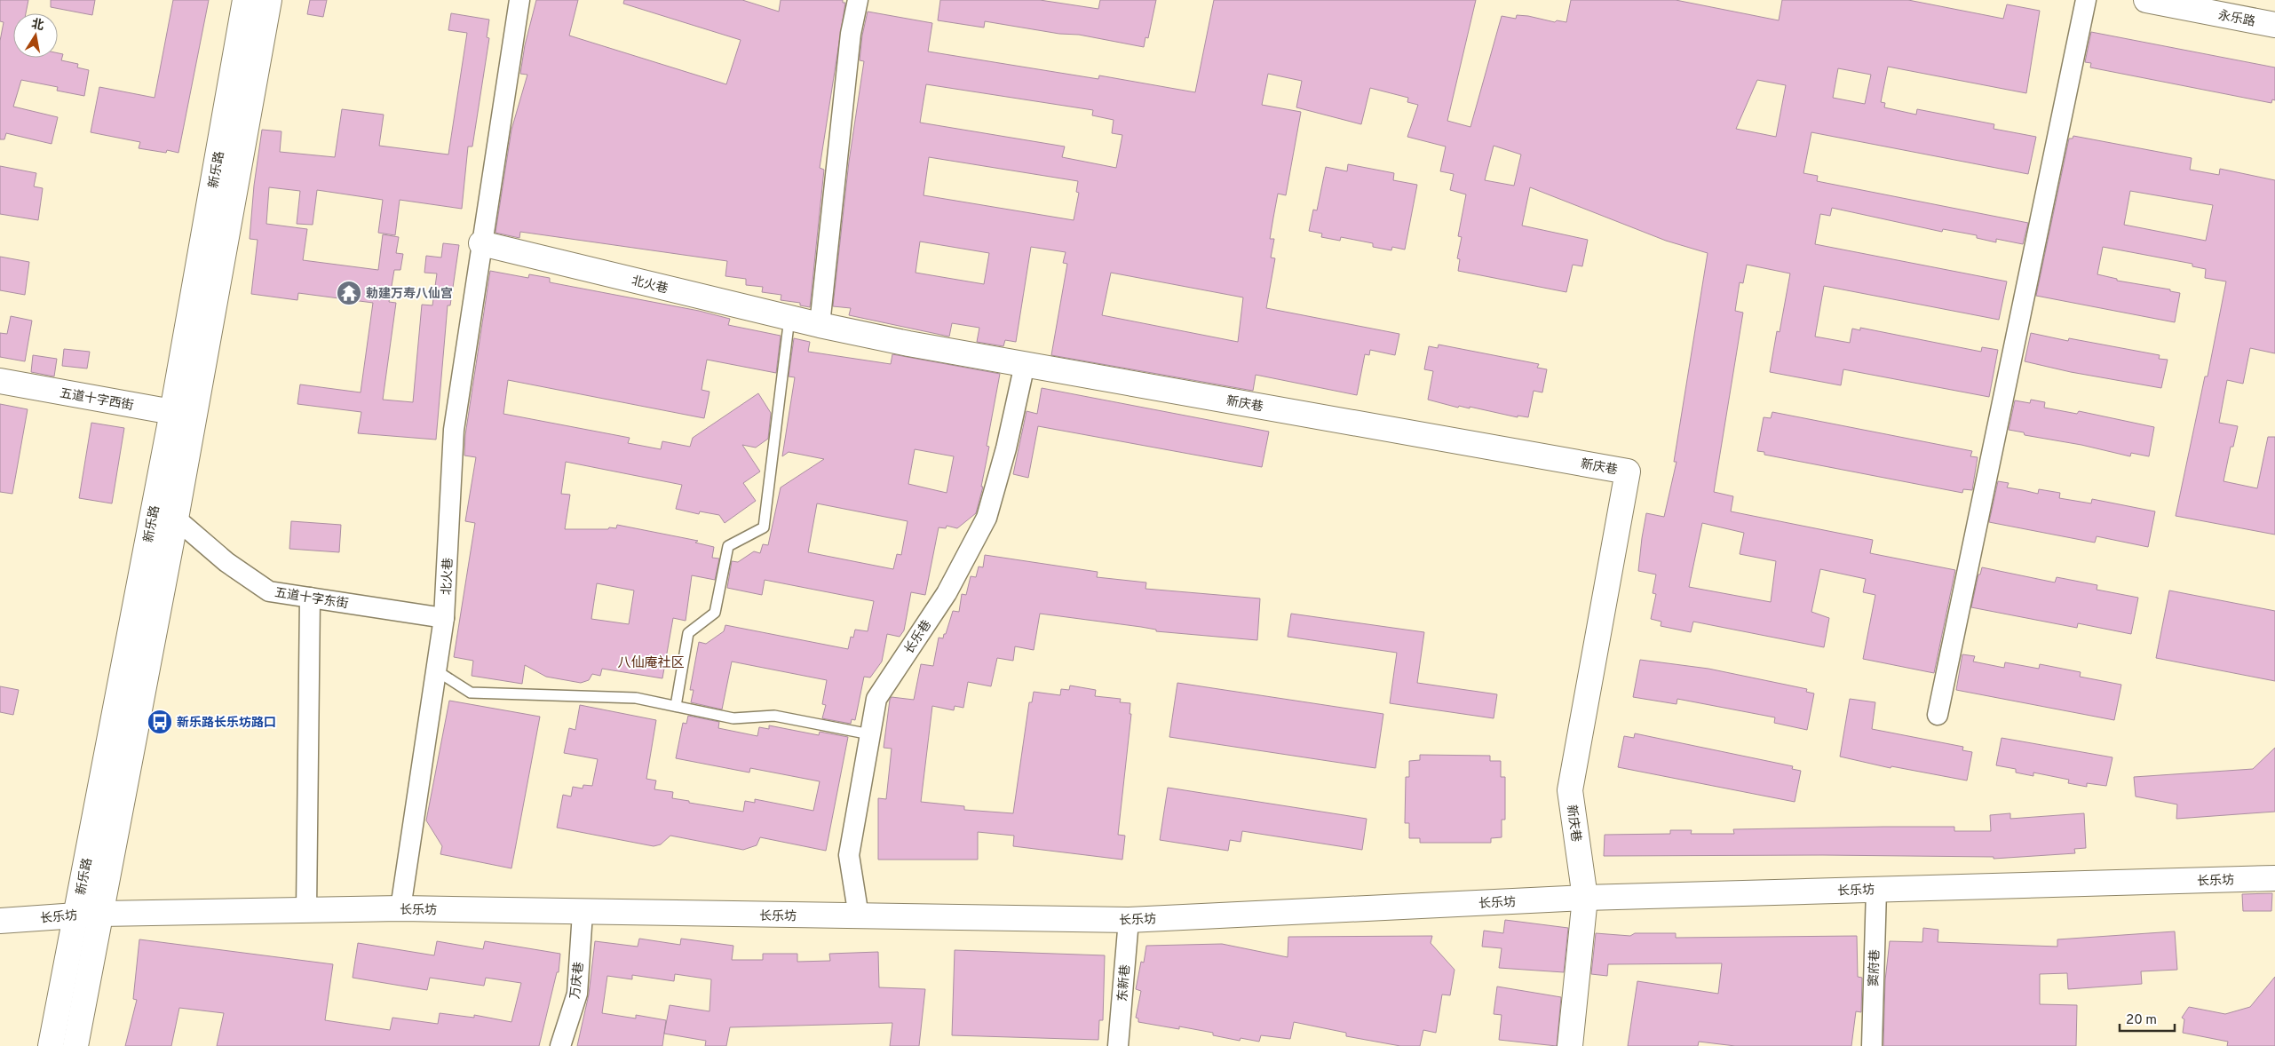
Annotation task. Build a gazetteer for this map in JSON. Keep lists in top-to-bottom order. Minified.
{"streets":{"street":["永乐路","新乐路","北火巷","五道十字西街","新庆巷","五道十字东街","长乐巷","长乐坊","窦府巷","万庆巷","东新巷"]},"crossings":[["新乐路","五道十字西街"],["新乐路","五道十字东街"],["新乐路","长乐坊"],["北火巷","新庆巷"],["北火巷","五道十字东街"],["北火巷","长乐巷"],["北火巷","长乐坊"],["新庆巷","长乐巷"],["新庆巷","长乐坊"],["长乐巷","长乐坊"],["长乐坊","窦府巷"],["长乐坊","万庆巷"],["长乐坊","东新巷"]],"districts":["八仙庵社区"],"places":{"temple":["勅建万寿八仙宫"],"bus stop":["新乐路长乐坊路口"]},"scale_bar":"20 m","north":"top"}
